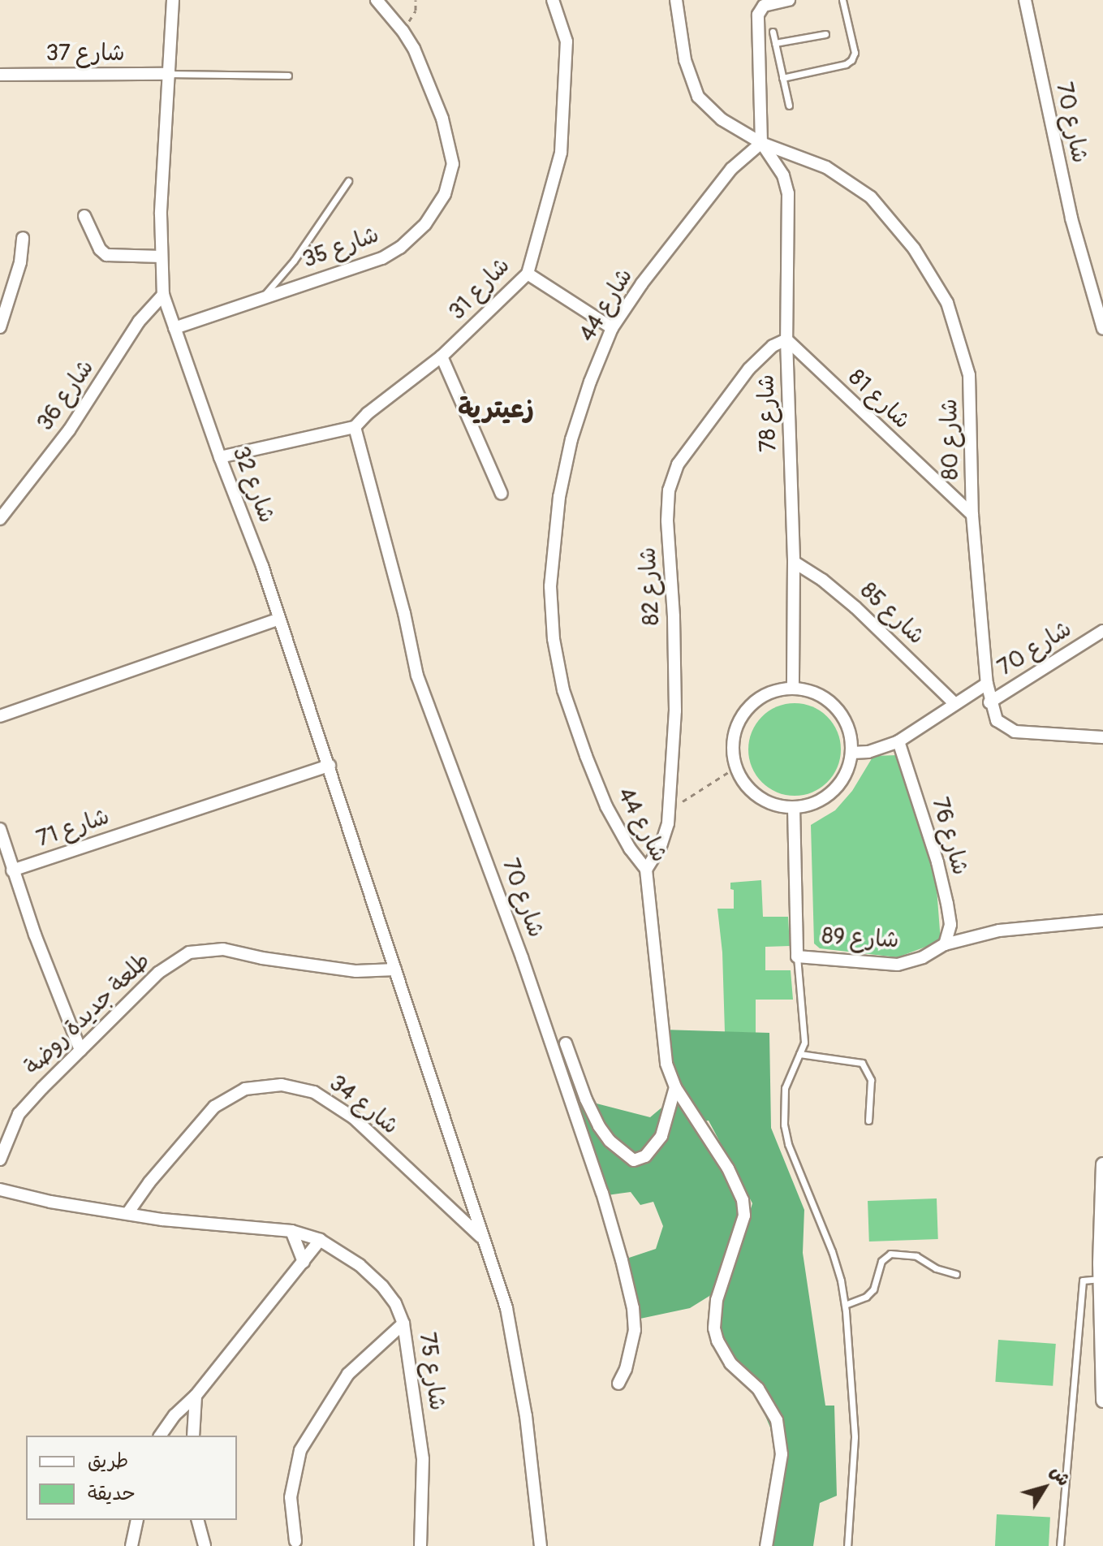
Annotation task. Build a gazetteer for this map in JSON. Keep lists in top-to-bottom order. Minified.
{"streets":{"street":["شارع 37","شارع 70","شارع 35","شارع 31","شارع 44","شارع 36","شارع 81","شارع 78","شارع 80","شارع 32","شارع 82","شارع 85","شارع 71","شارع 76","شارع 89","طلعة جديدة روضة","شارع 34","شارع 75"]},"crossings":[["شارع 37","شارع 32"],["شارع 70","شارع 31"],["شارع 70","شارع 78"],["شارع 70","شارع 80"],["شارع 70","شارع 85"],["شارع 70","شارع 76"],["شارع 70","شارع 89"],["شارع 35","شارع 32"],["شارع 44","شارع 78"],["شارع 44","شارع 80"],["شارع 44","شارع 82"],["شارع 36","شارع 32"],["شارع 81","شارع 78"],["شارع 81","شارع 80"],["شارع 81","شارع 82"],["شارع 78","شارع 80"],["شارع 78","شارع 82"],["شارع 78","شارع 85"],["شارع 78","شارع 89"],["شارع 32","شارع 71"],["شارع 32","طلعة جديدة روضة"],["شارع 32","شارع 34"],["شارع 76","شارع 89"],["طلعة جديدة روضة","شارع 34"],["شارع 34","شارع 75"]],"districts":["زعيترية"],"legend":["طريق","حديقة"],"north":"top right"}
